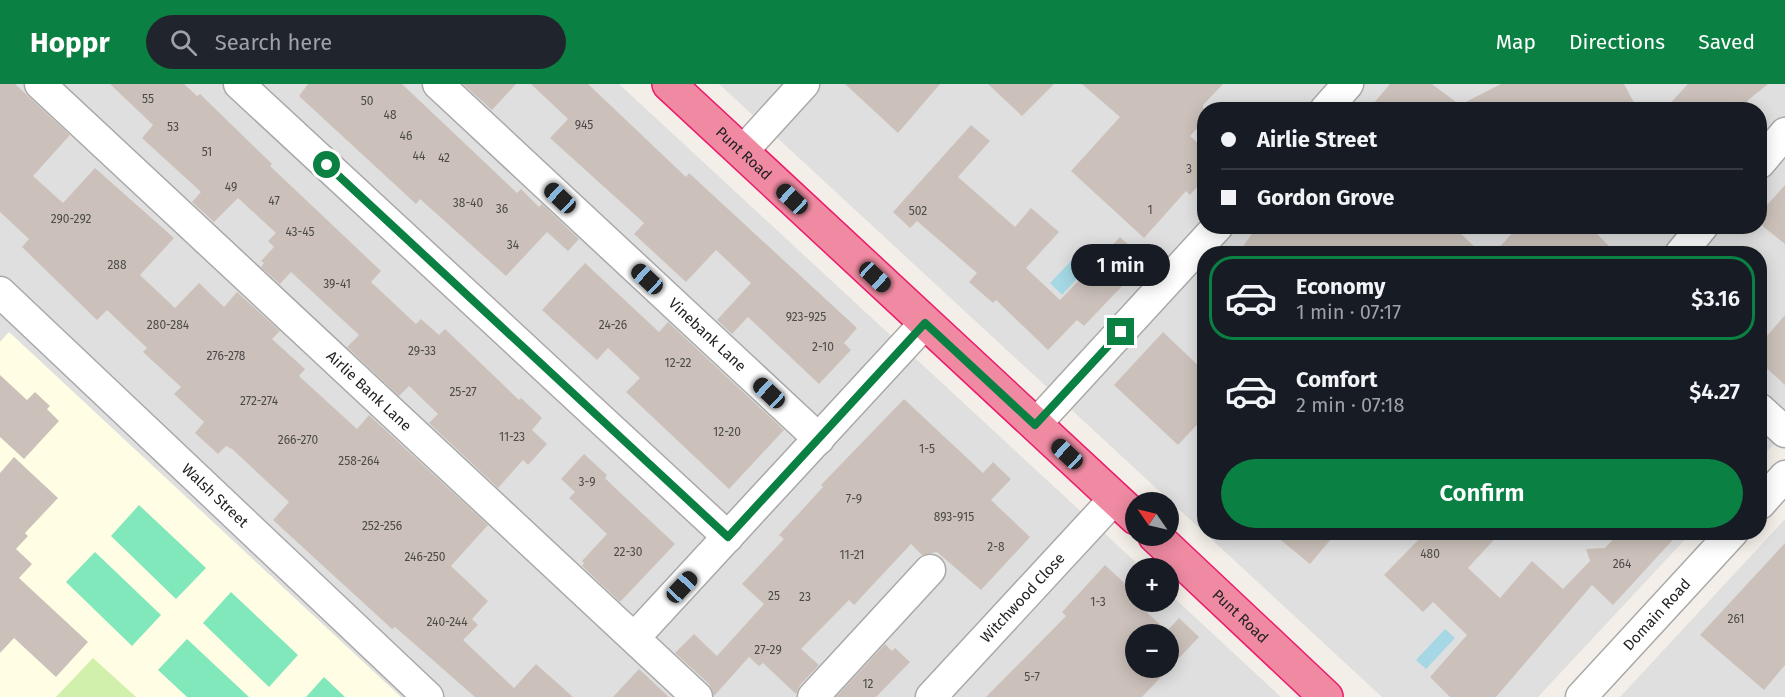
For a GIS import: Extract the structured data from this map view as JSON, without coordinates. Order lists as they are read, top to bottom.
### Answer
{
  "streets": {
    "highway": ["Punt Road"],
    "street": [
      "Vinebank Lane",
      "Airlie Bank Lane",
      "Walsh Street",
      "Witchwood Close",
      "Domain Road"
    ]
  },
  "crossings": [
    ["Punt Road", "Witchwood Close"]
  ],
  "house_numbers": [
    "55",
    "50",
    "48",
    "945",
    "53",
    "46",
    "51",
    "44",
    "42",
    "3",
    "49",
    "47",
    "38-40",
    "36",
    "1",
    "502",
    "290-292",
    "43-45",
    "34",
    "288",
    "39-41",
    "923-925",
    "280-284",
    "24-26",
    "2-10",
    "29-33",
    "276-278",
    "12-22",
    "25-27",
    "272-274",
    "12-20",
    "11-23",
    "266-270",
    "1-5",
    "258-264",
    "3-9",
    "7-9",
    "893-915",
    "252-256",
    "2-8",
    "22-30",
    "480",
    "11-21",
    "246-250",
    "264",
    "25",
    "23",
    "1-3",
    "261",
    "240-244",
    "27-29",
    "5-7",
    "12"
  ],
  "north": "top left",
  "page": {
    "header": "Hoppr",
    "search": "Search here",
    "nav": ["Map", "Directions", "Saved"],
    "banner": ["Airlie Street", "Gordon Grove"],
    "bubble": "1 min",
    "list": [
      {
        "name": "Economy",
        "note": "1 min · 07:17",
        "value": "$3.16"
      },
      {
        "name": "Comfort",
        "note": "2 min · 07:18",
        "value": "$4.27"
      }
    ],
    "buttons": "Confirm",
    "map_buttons": ["+", "−"]
  }
}
